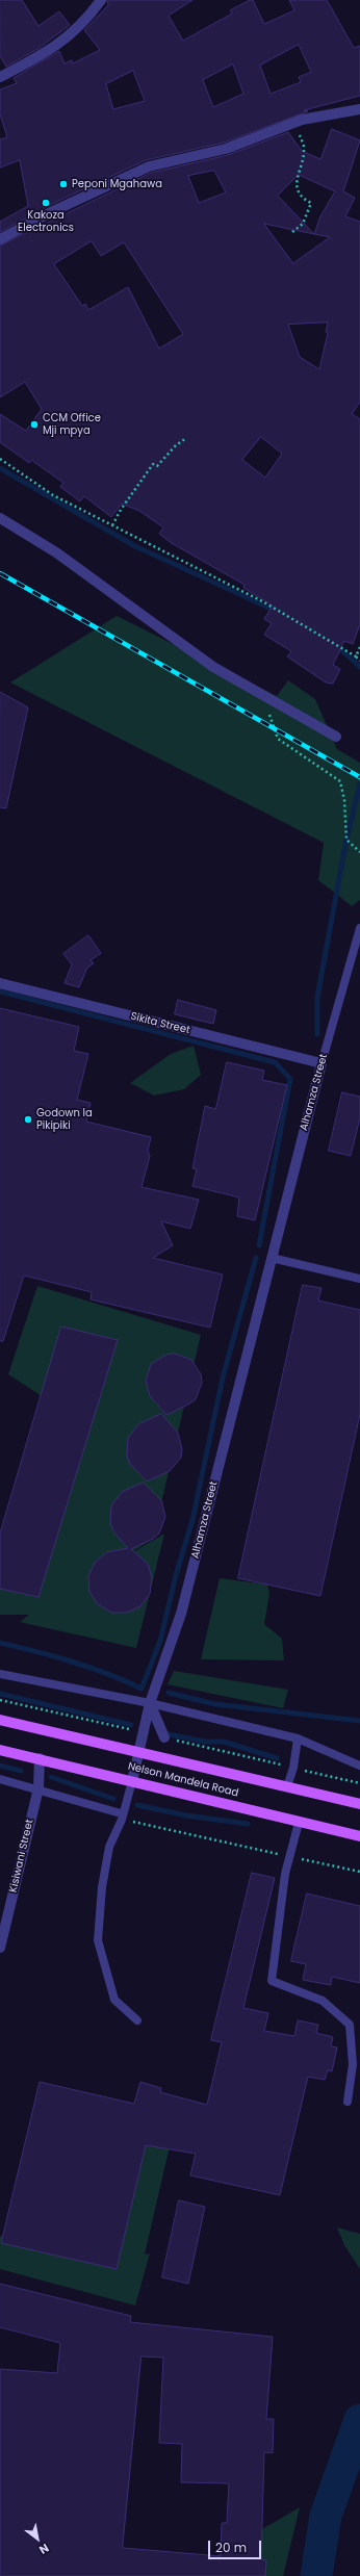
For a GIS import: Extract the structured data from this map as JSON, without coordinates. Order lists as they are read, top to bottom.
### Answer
{
  "streets": {
    "main road": ["Nelson Mandela Road"],
    "street": ["Sikita Street", "Alhamza Street", "Kisiwani Street"]
  },
  "crossings": [
    ["Sikita Street", "Alhamza Street"],
    ["Alhamza Street", "Nelson Mandela Road"]
  ],
  "places": [
    "Peponi Mgahawa",
    "Kakoza Electronics",
    "CCM Office Mji mpya",
    "Godown la Pikipiki"
  ],
  "scale_bar": "20 m",
  "north": "bottom right"
}
